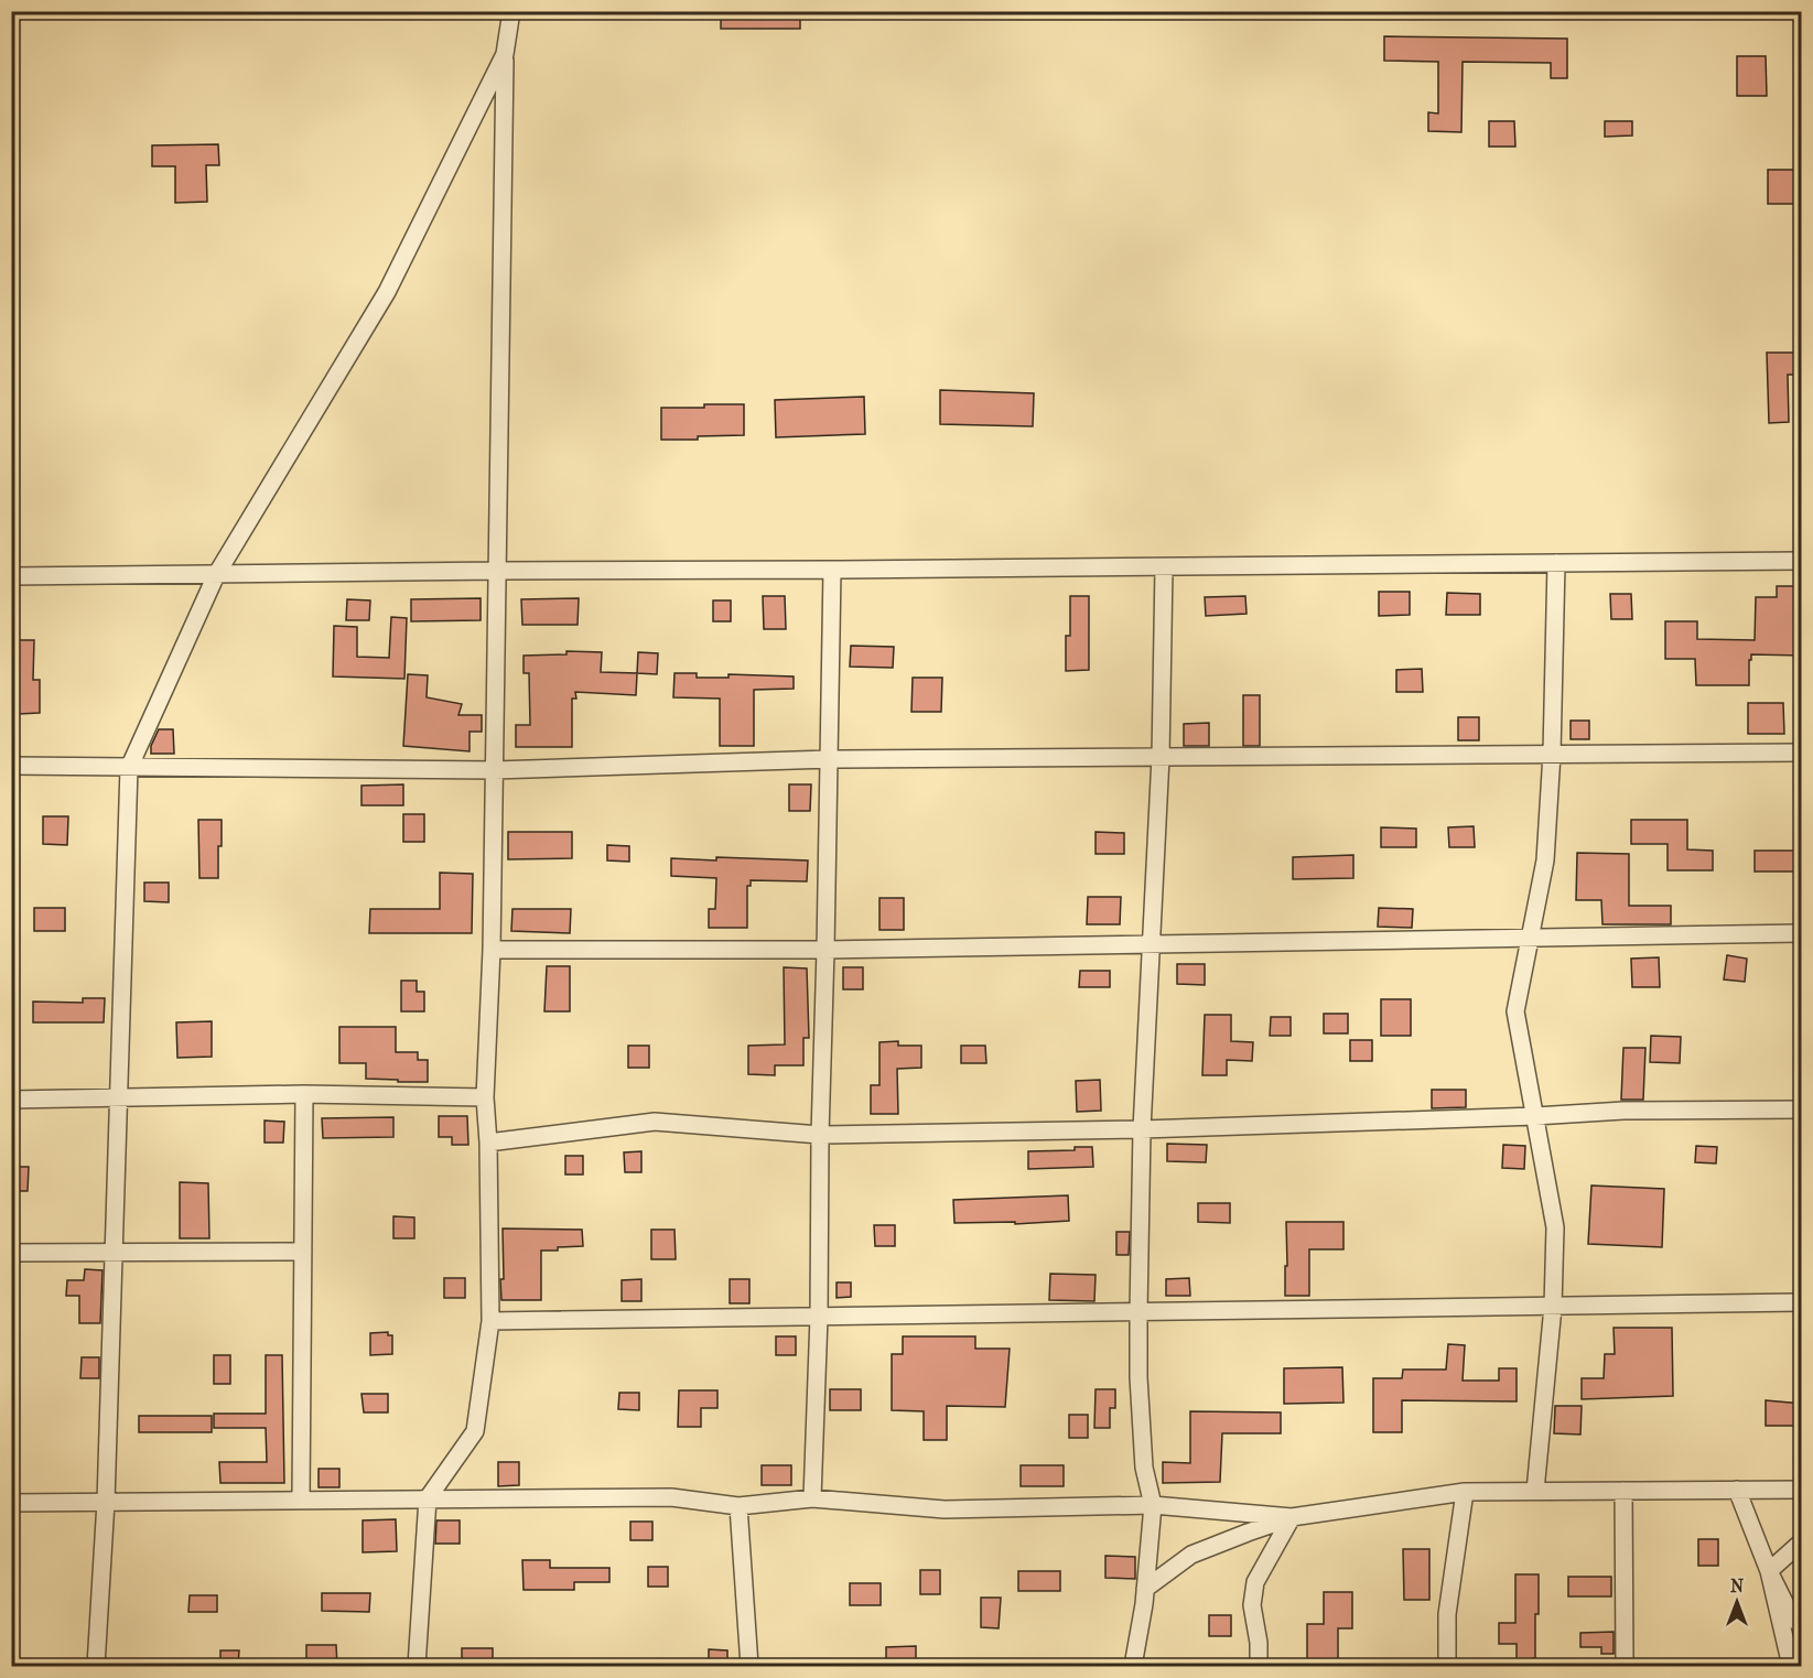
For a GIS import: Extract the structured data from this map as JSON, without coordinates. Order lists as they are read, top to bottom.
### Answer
{
  "north": "top"
}
